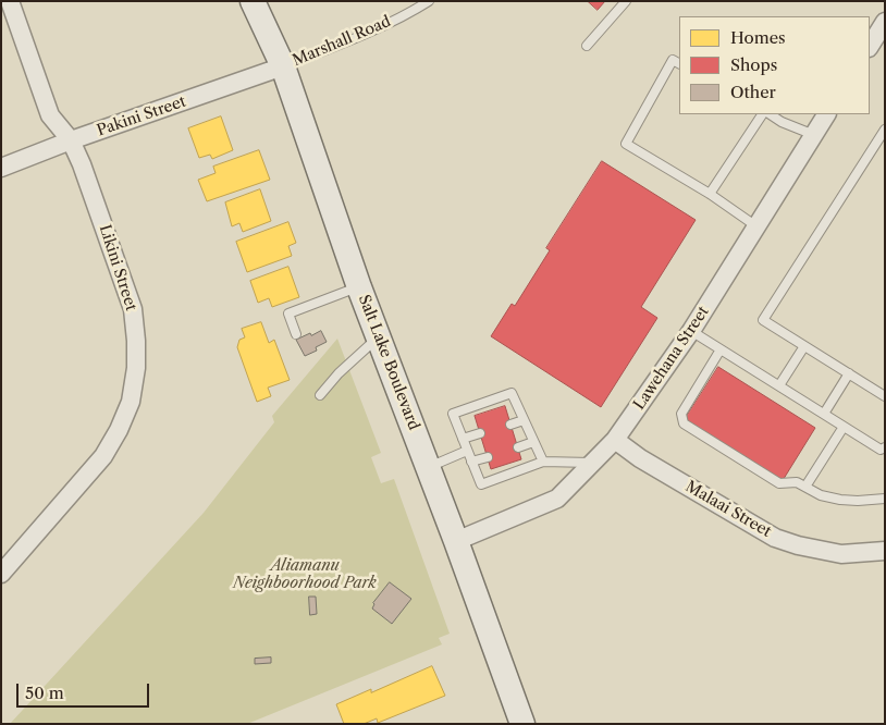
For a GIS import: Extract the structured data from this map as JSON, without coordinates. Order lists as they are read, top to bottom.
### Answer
{
  "streets": {
    "main road": ["Salt Lake Boulevard"],
    "street": [
      "Pakini Street",
      "Likini Street",
      "Lawehana Street",
      "Malaai Street"
    ],
    "lane": ["Marshall Road"]
  },
  "crossings": [
    ["Marshall Road", "Pakini Street"],
    ["Marshall Road", "Salt Lake Boulevard"],
    ["Pakini Street", "Likini Street"],
    ["Pakini Street", "Salt Lake Boulevard"],
    ["Lawehana Street", "Salt Lake Boulevard"],
    ["Lawehana Street", "Malaai Street"]
  ],
  "parks": ["Aliamanu Neighboorhood Park"],
  "legend": ["Homes", "Shops", "Other"],
  "scale_bar": "50 m"
}
